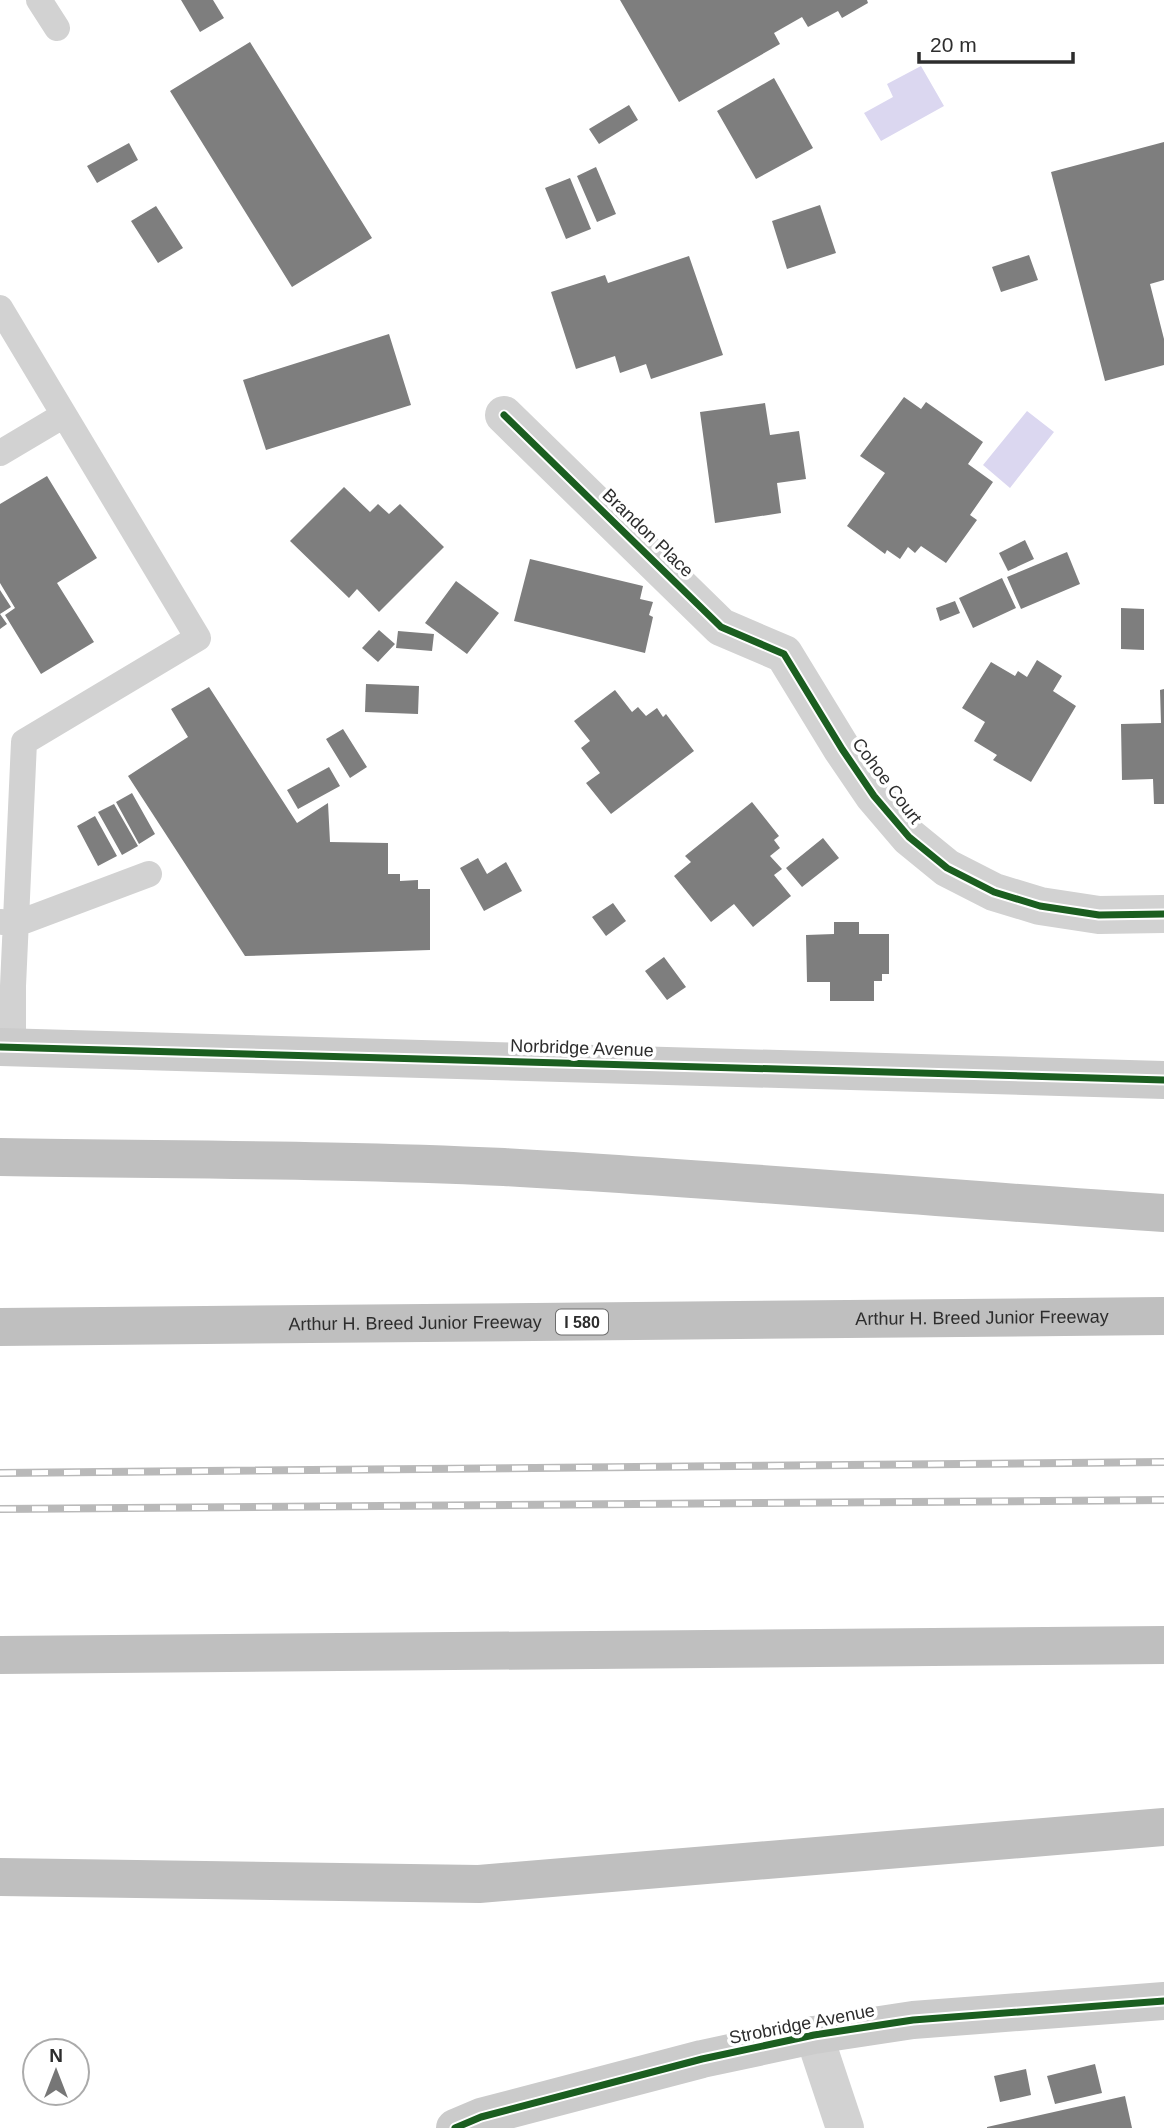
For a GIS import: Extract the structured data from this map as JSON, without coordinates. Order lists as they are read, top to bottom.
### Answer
{
  "streets": {
    "highway": ["Arthur H. Breed Junior Freeway", "I 580"],
    "street": [
      "Brandon Place",
      "Cohoe Court",
      "Norbridge Avenue",
      "Strobridge Avenue"
    ]
  },
  "crossings": [
    ["Brandon Place", "Cohoe Court"]
  ],
  "scale_bar": "20 m",
  "north": "top"
}
